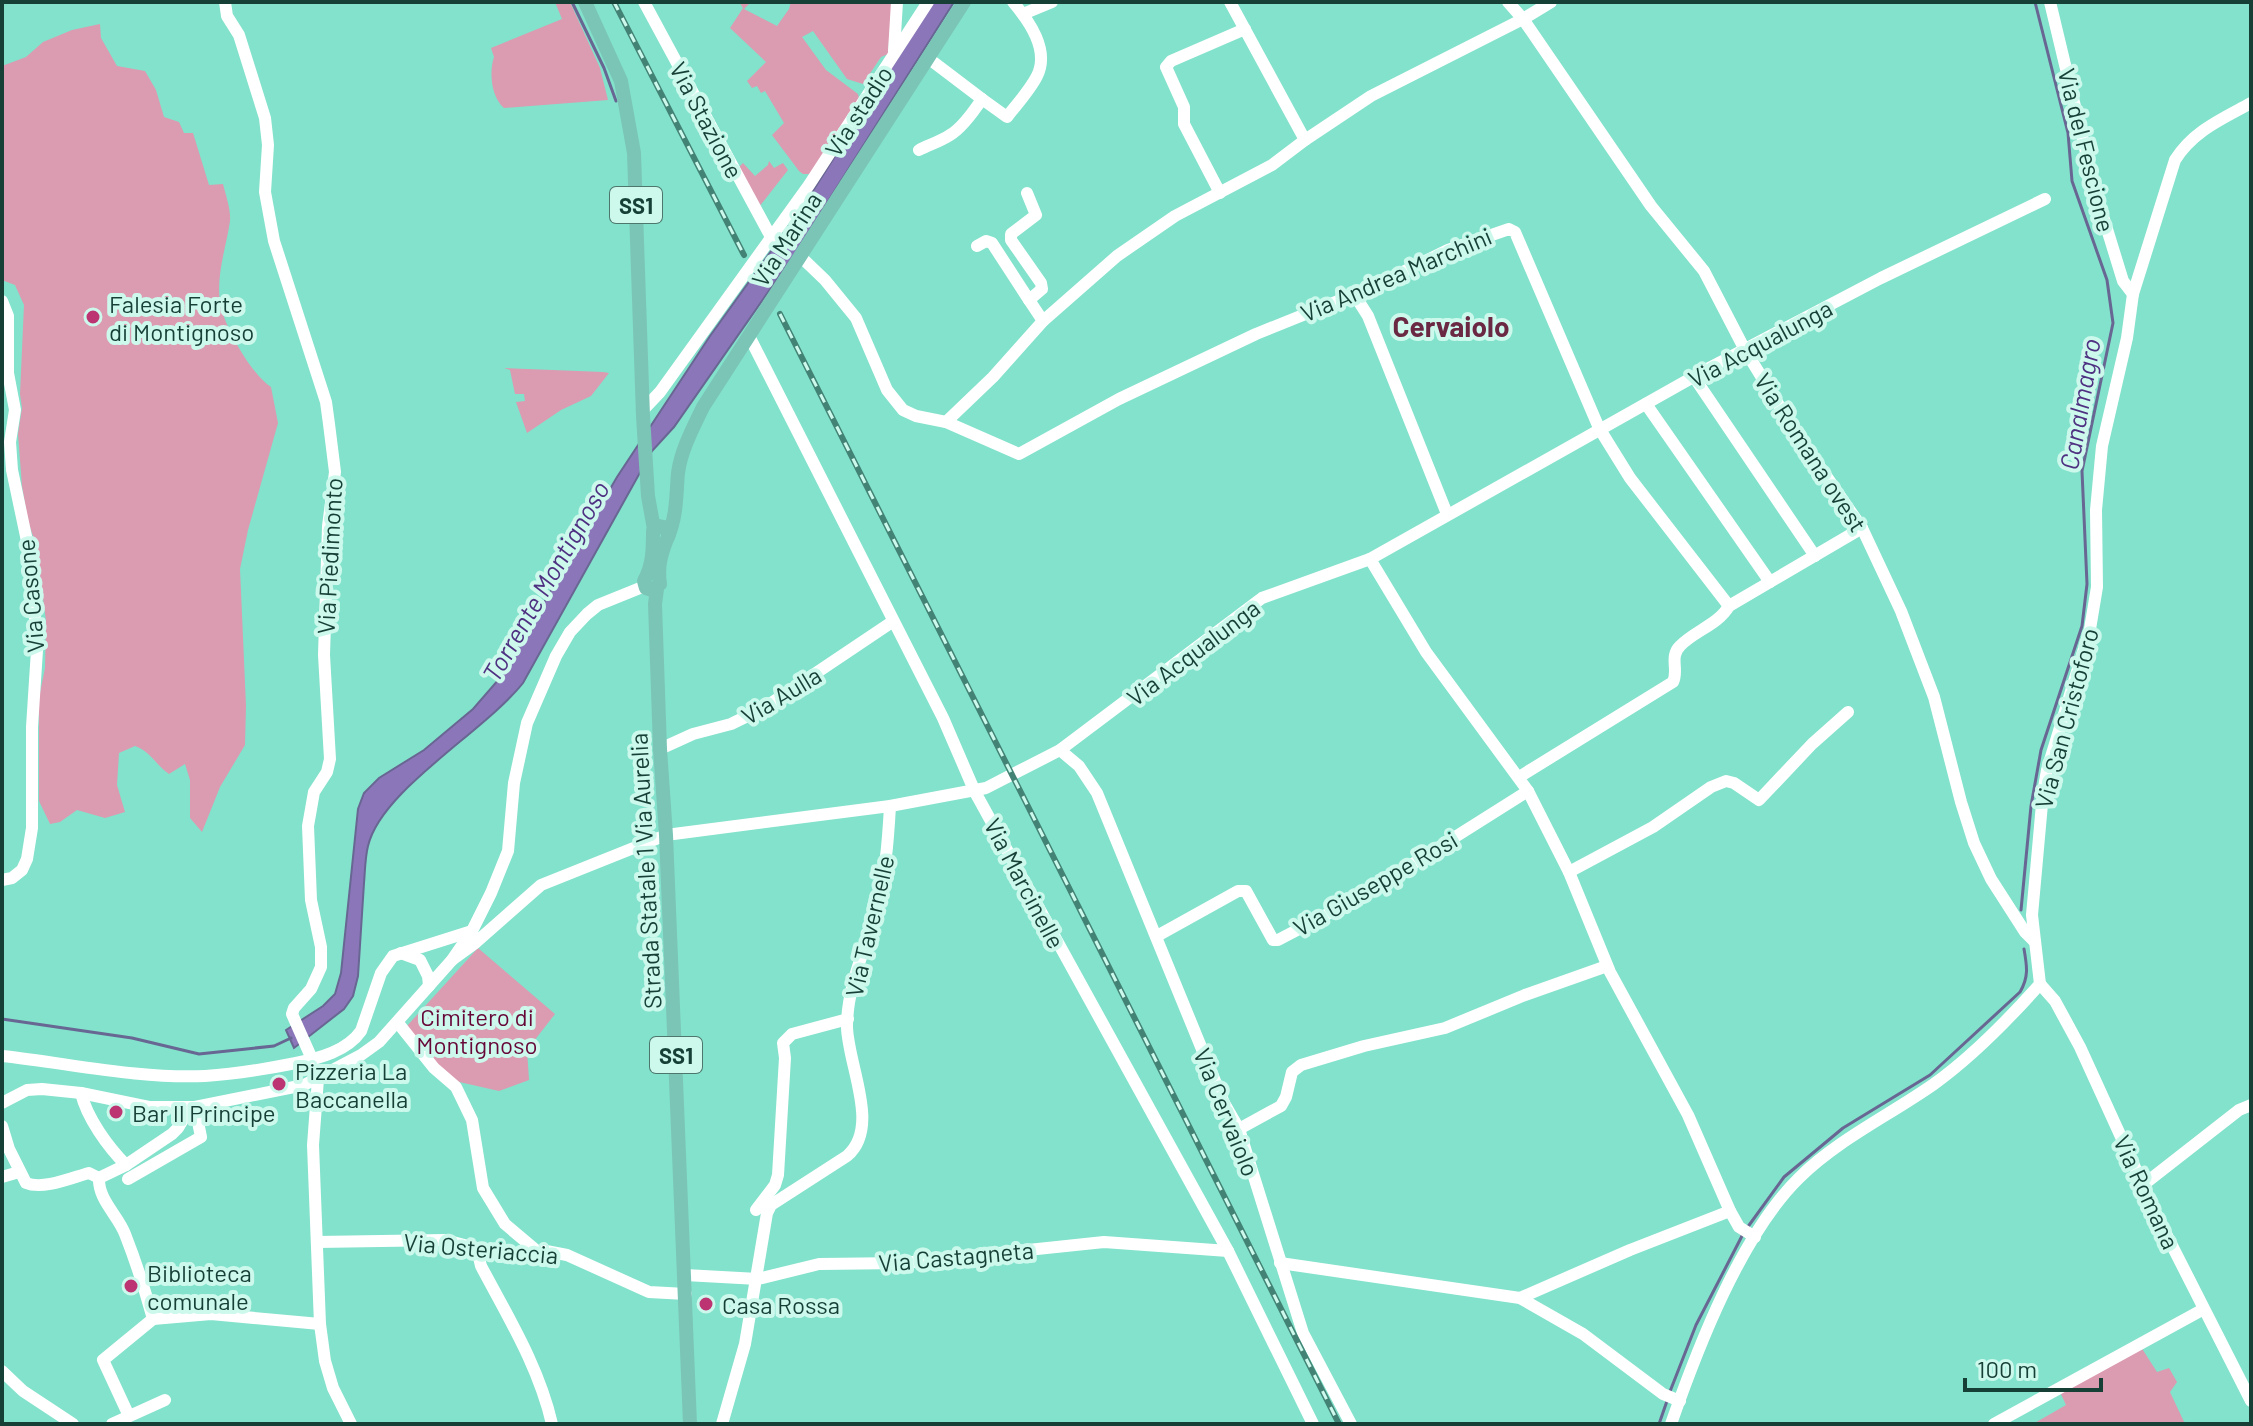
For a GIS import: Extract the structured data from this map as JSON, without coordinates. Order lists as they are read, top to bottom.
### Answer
{
  "streets": {
    "main road": ["SS1", "Via Marina", "Strada Statale 1 Via Aurelia"],
    "street": [
      "Via stadio",
      "Via Stazione",
      "Via del Fescione",
      "Via Andrea Marchini",
      "Via Acqualunga",
      "Via Romana ovest",
      "Via Piedimonto",
      "Via Casone",
      "Via Aulla",
      "Via San Cristoforo",
      "Via Marcinelle",
      "Via Giuseppe Rosi",
      "Via Tavernelle",
      "Via Cervaiolo",
      "Via Romana",
      "Via Osteriaccia",
      "Via Castagneta"
    ]
  },
  "crossings": [
    ["Via stadio", "Via Stazione"],
    ["Via stadio", "SS1"],
    ["Via del Fescione", "Via San Cristoforo"],
    ["SS1", "Via Marina"],
    ["SS1", "Strada Statale 1 Via Aurelia"],
    ["Via Marina", "Strada Statale 1 Via Aurelia"],
    ["Via Marina", "Via Marcinelle"],
    ["Via Andrea Marchini", "Via Acqualunga"],
    ["Via Acqualunga", "Via Romana ovest"],
    ["Via Acqualunga", "Strada Statale 1 Via Aurelia"],
    ["Via Acqualunga", "Via Marcinelle"],
    ["Via Acqualunga", "Via Tavernelle"],
    ["Via Acqualunga", "Via Cervaiolo"],
    ["Via Romana ovest", "Via San Cristoforo"],
    ["Via Aulla", "Strada Statale 1 Via Aurelia"],
    ["Via Aulla", "Via Marcinelle"],
    ["Via San Cristoforo", "Via Romana"],
    ["Strada Statale 1 Via Aurelia", "Via Osteriaccia"],
    ["Strada Statale 1 Via Aurelia", "Via Castagneta"],
    ["Via Marcinelle", "Via Castagneta"],
    ["Via Giuseppe Rosi", "Via Cervaiolo"],
    ["Via Tavernelle", "Via Castagneta"]
  ],
  "districts": ["Cervaiolo"],
  "water": ["Canalmagro", "Torrente Montignoso"],
  "parks": ["Cimitero di Montignoso"],
  "places": [
    "Falesia Forte di Montignoso",
    "Pizzeria La Baccanella",
    "Bar Il Principe",
    "Biblioteca comunale",
    "Casa Rossa"
  ],
  "scale_bar": "100 m"
}
